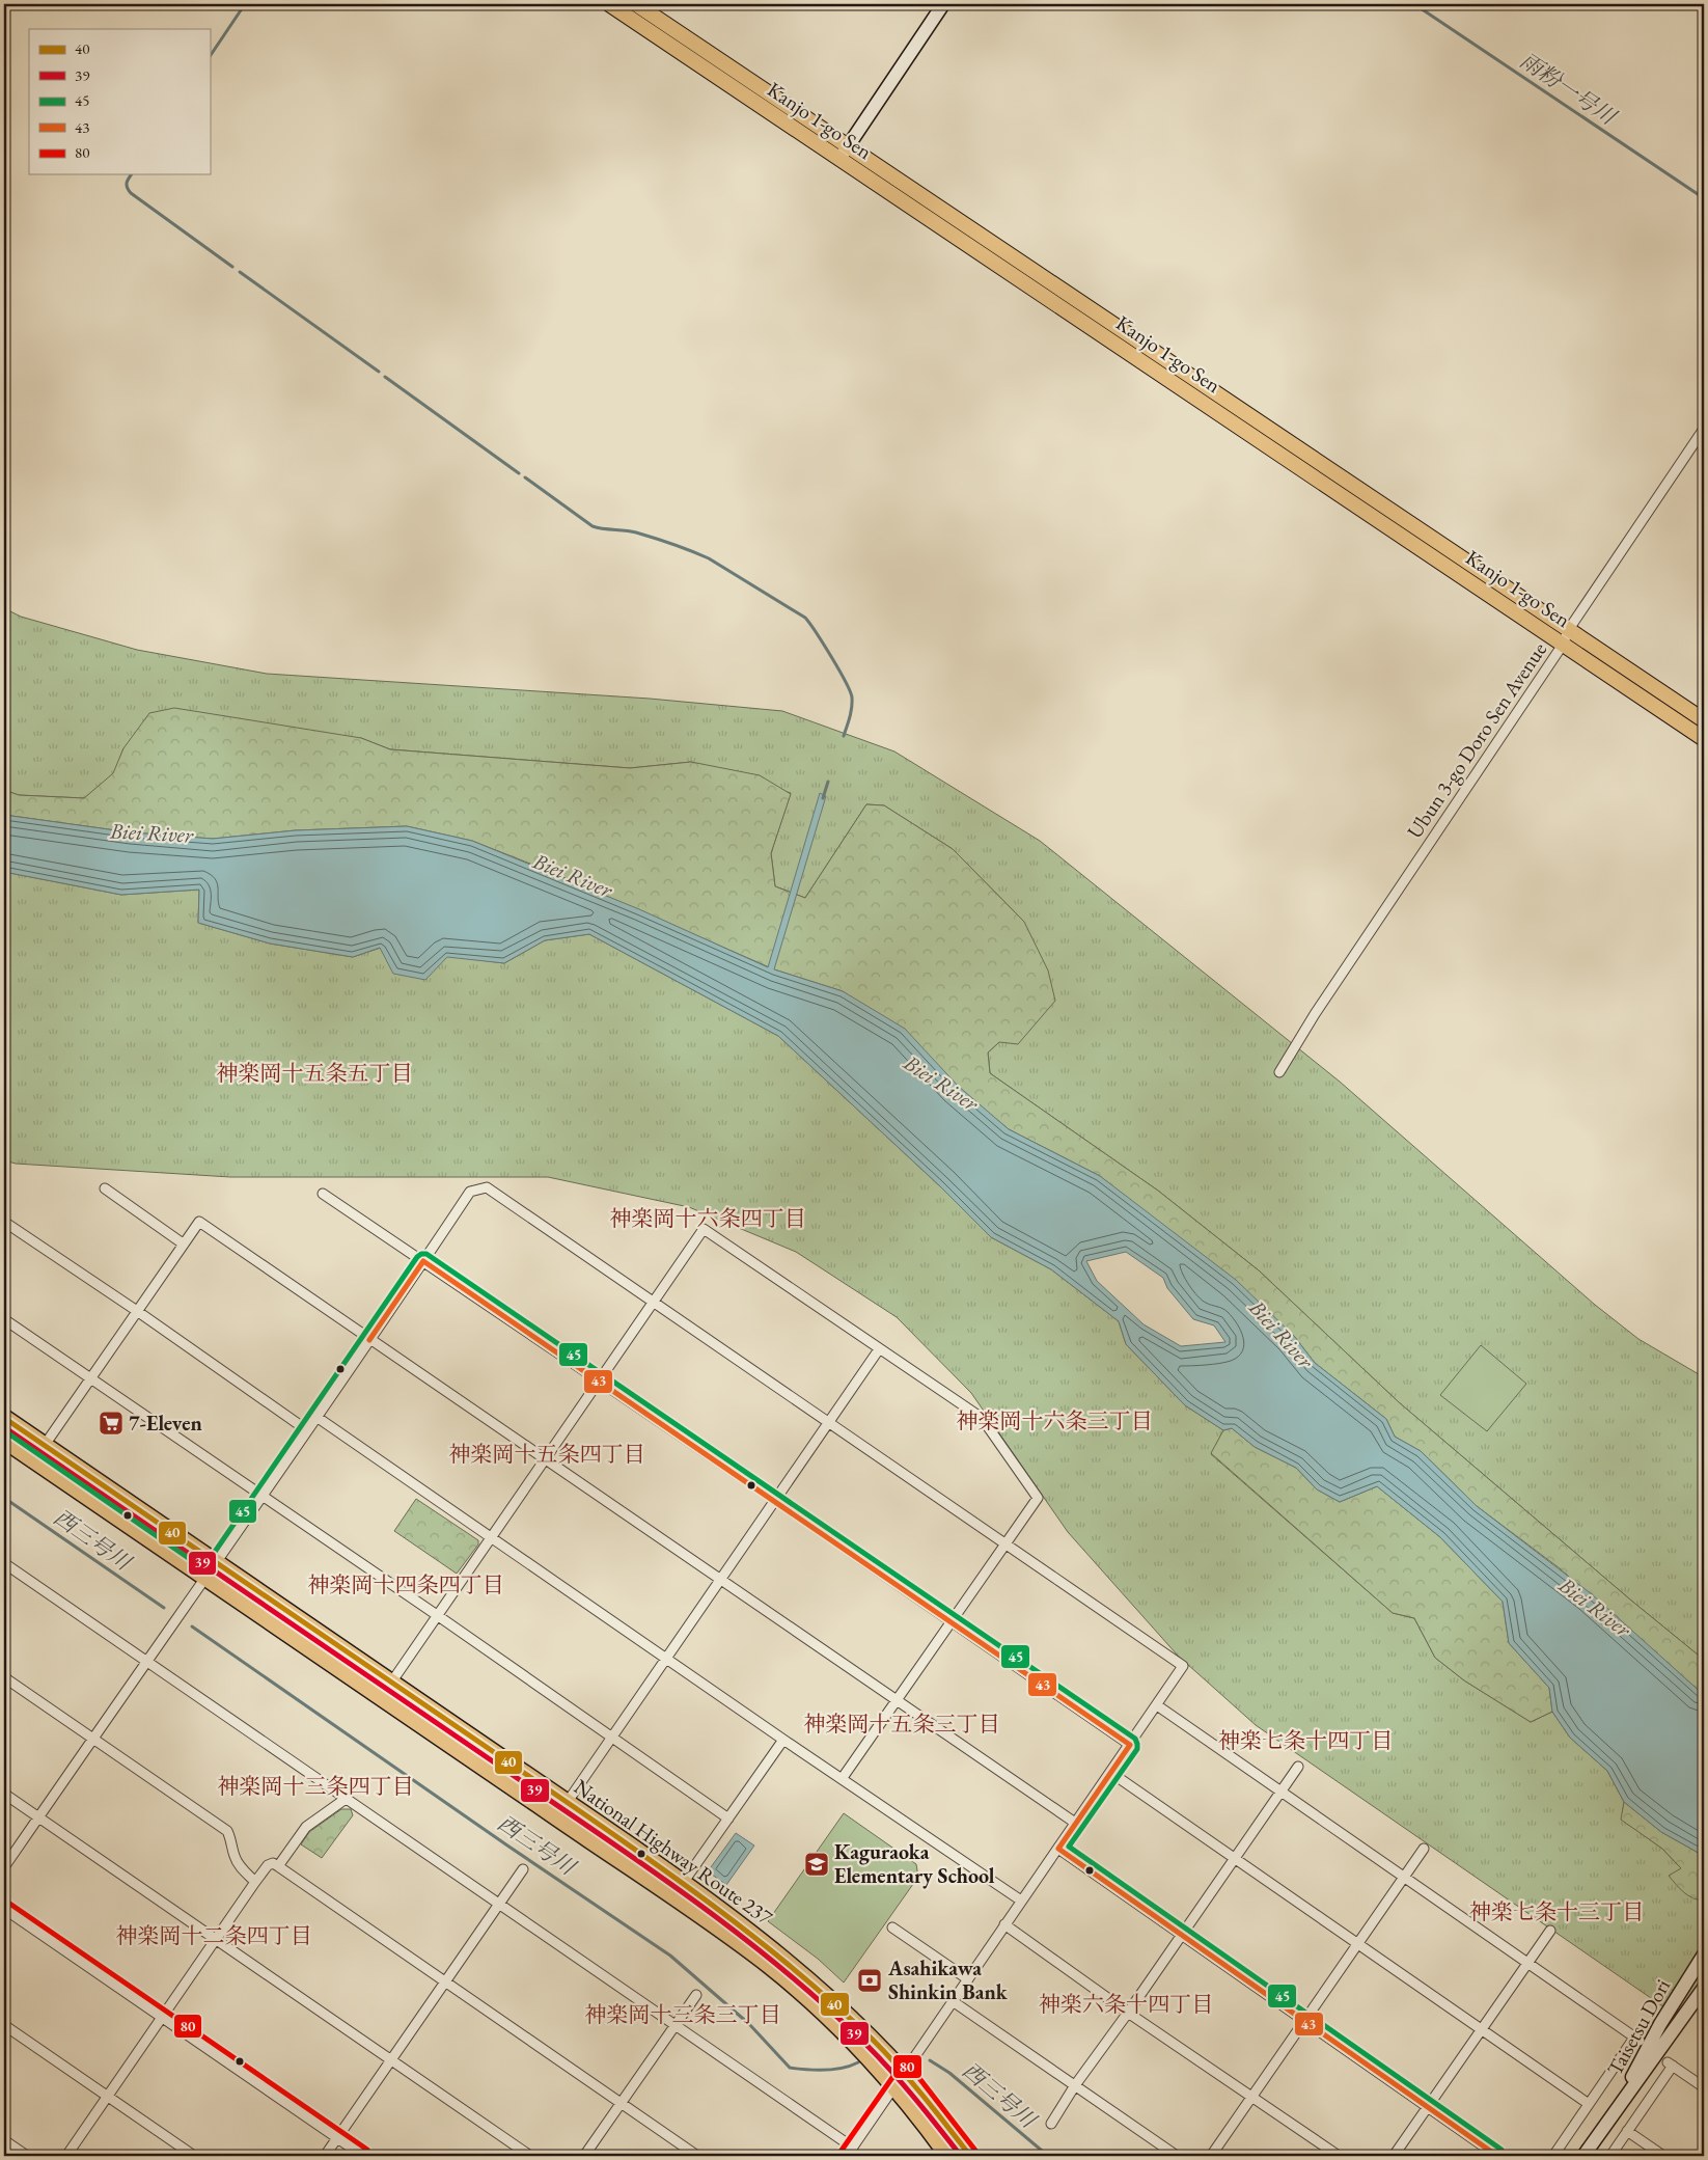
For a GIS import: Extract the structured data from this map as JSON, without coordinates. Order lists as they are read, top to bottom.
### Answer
{
  "streets": {
    "highway": ["National Highway Route 237"],
    "main road": ["Kanjo 1-go Sen"],
    "street": ["Ubun 3-go Doro Sen Avenue", "Taisetsu Dori"]
  },
  "crossings": [
    ["Kanjo 1-go Sen", "Ubun 3-go Doro Sen Avenue"]
  ],
  "districts": [
    "神楽岡十五条五丁目",
    "神楽岡十六条四丁目",
    "神楽岡十六条三丁目",
    "神楽岡十五条四丁目",
    "神楽岡十四条四丁目",
    "神楽岡十五条三丁目",
    "神楽七条十四丁目",
    "神楽岡十三条四丁目",
    "神楽七条十三丁目",
    "神楽岡十二条四丁目",
    "神楽六条十四丁目",
    "神楽岡十三条三丁目"
  ],
  "water": ["雨粉一号川", "Biei River", "西三号川"],
  "places": {
    "supermarket": ["7-Eleven"],
    "school or university": ["Kaguraoka Elementary School"],
    "bank": ["Asahikawa Shinkin Bank"]
  },
  "lines": [
    "transit line 45",
    "transit line 43",
    "transit line 40",
    "transit line 39",
    "transit line 80"
  ],
  "legend": [
    "40",
    "39",
    "45",
    "43",
    "80"
  ]
}
